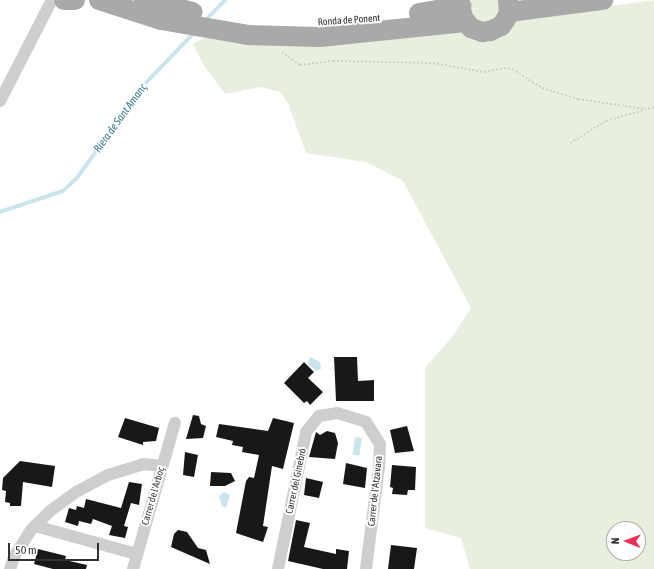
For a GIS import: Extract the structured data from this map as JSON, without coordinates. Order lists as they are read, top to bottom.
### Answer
{
  "streets": {
    "main road": ["Ronda de Ponent"],
    "street": ["Carrer del Ginebró", "Carrer de l'Atzavara", "Carrer de l'Arboç"]
  },
  "crossings": [
    ["Carrer del Ginebró", "Carrer de l'Atzavara"]
  ],
  "water": ["Riera de Sant Amanç"],
  "scale_bar": "50 m",
  "north": "left"
}
